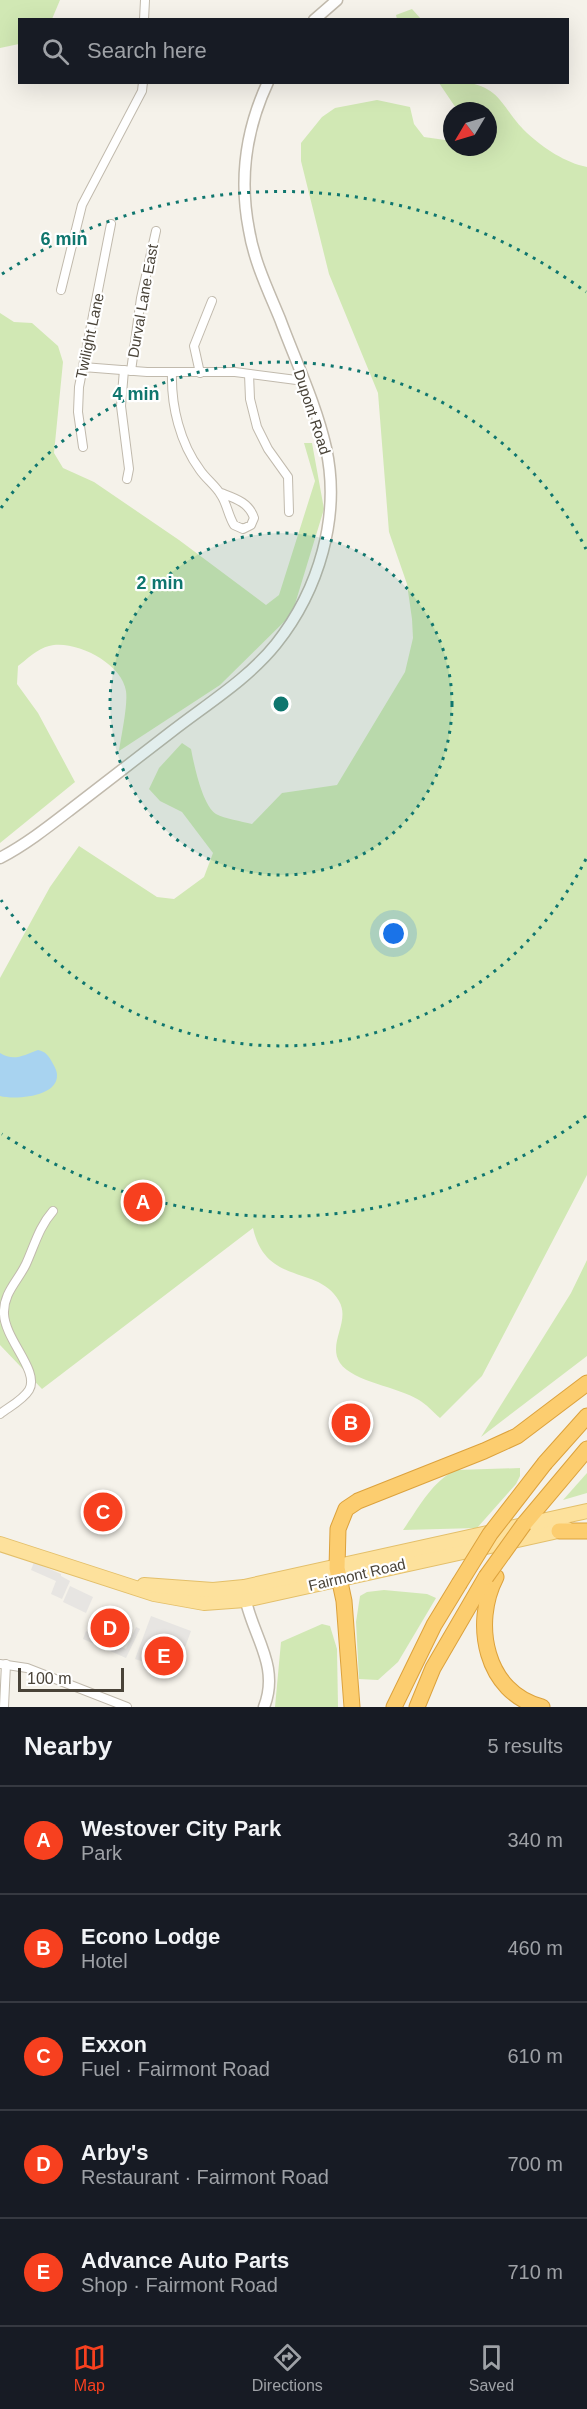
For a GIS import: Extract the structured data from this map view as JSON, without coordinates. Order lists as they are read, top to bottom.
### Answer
{
  "streets": {
    "main road": ["Fairmont Road"],
    "street": ["Durval Lane East", "Twilight Lane", "Dupont Road"]
  },
  "scale_bar": "100 m",
  "north": "bottom left",
  "page": {
    "search": "Search here",
    "pins": [
      "A",
      "B",
      "C",
      "D",
      "E"
    ],
    "scale": "100 m",
    "heading": ["Nearby", "5 results"],
    "list": [
      {
        "mark": "A",
        "name": "Westover City Park",
        "note": "Park",
        "value": "340 m"
      },
      {
        "mark": "B",
        "name": "Econo Lodge",
        "note": "Hotel",
        "value": "460 m"
      },
      {
        "mark": "C",
        "name": "Exxon",
        "note": "Fuel · Fairmont Road",
        "value": "610 m"
      },
      {
        "mark": "D",
        "name": "Arby's",
        "note": "Restaurant · Fairmont Road",
        "value": "700 m"
      },
      {
        "mark": "E",
        "name": "Advance Auto Parts",
        "note": "Shop · Fairmont Road",
        "value": "710 m"
      }
    ],
    "nav": ["Map", "Directions", "Saved"]
  },
  "rings": ["6 min", "4 min", "2 min"]
}
